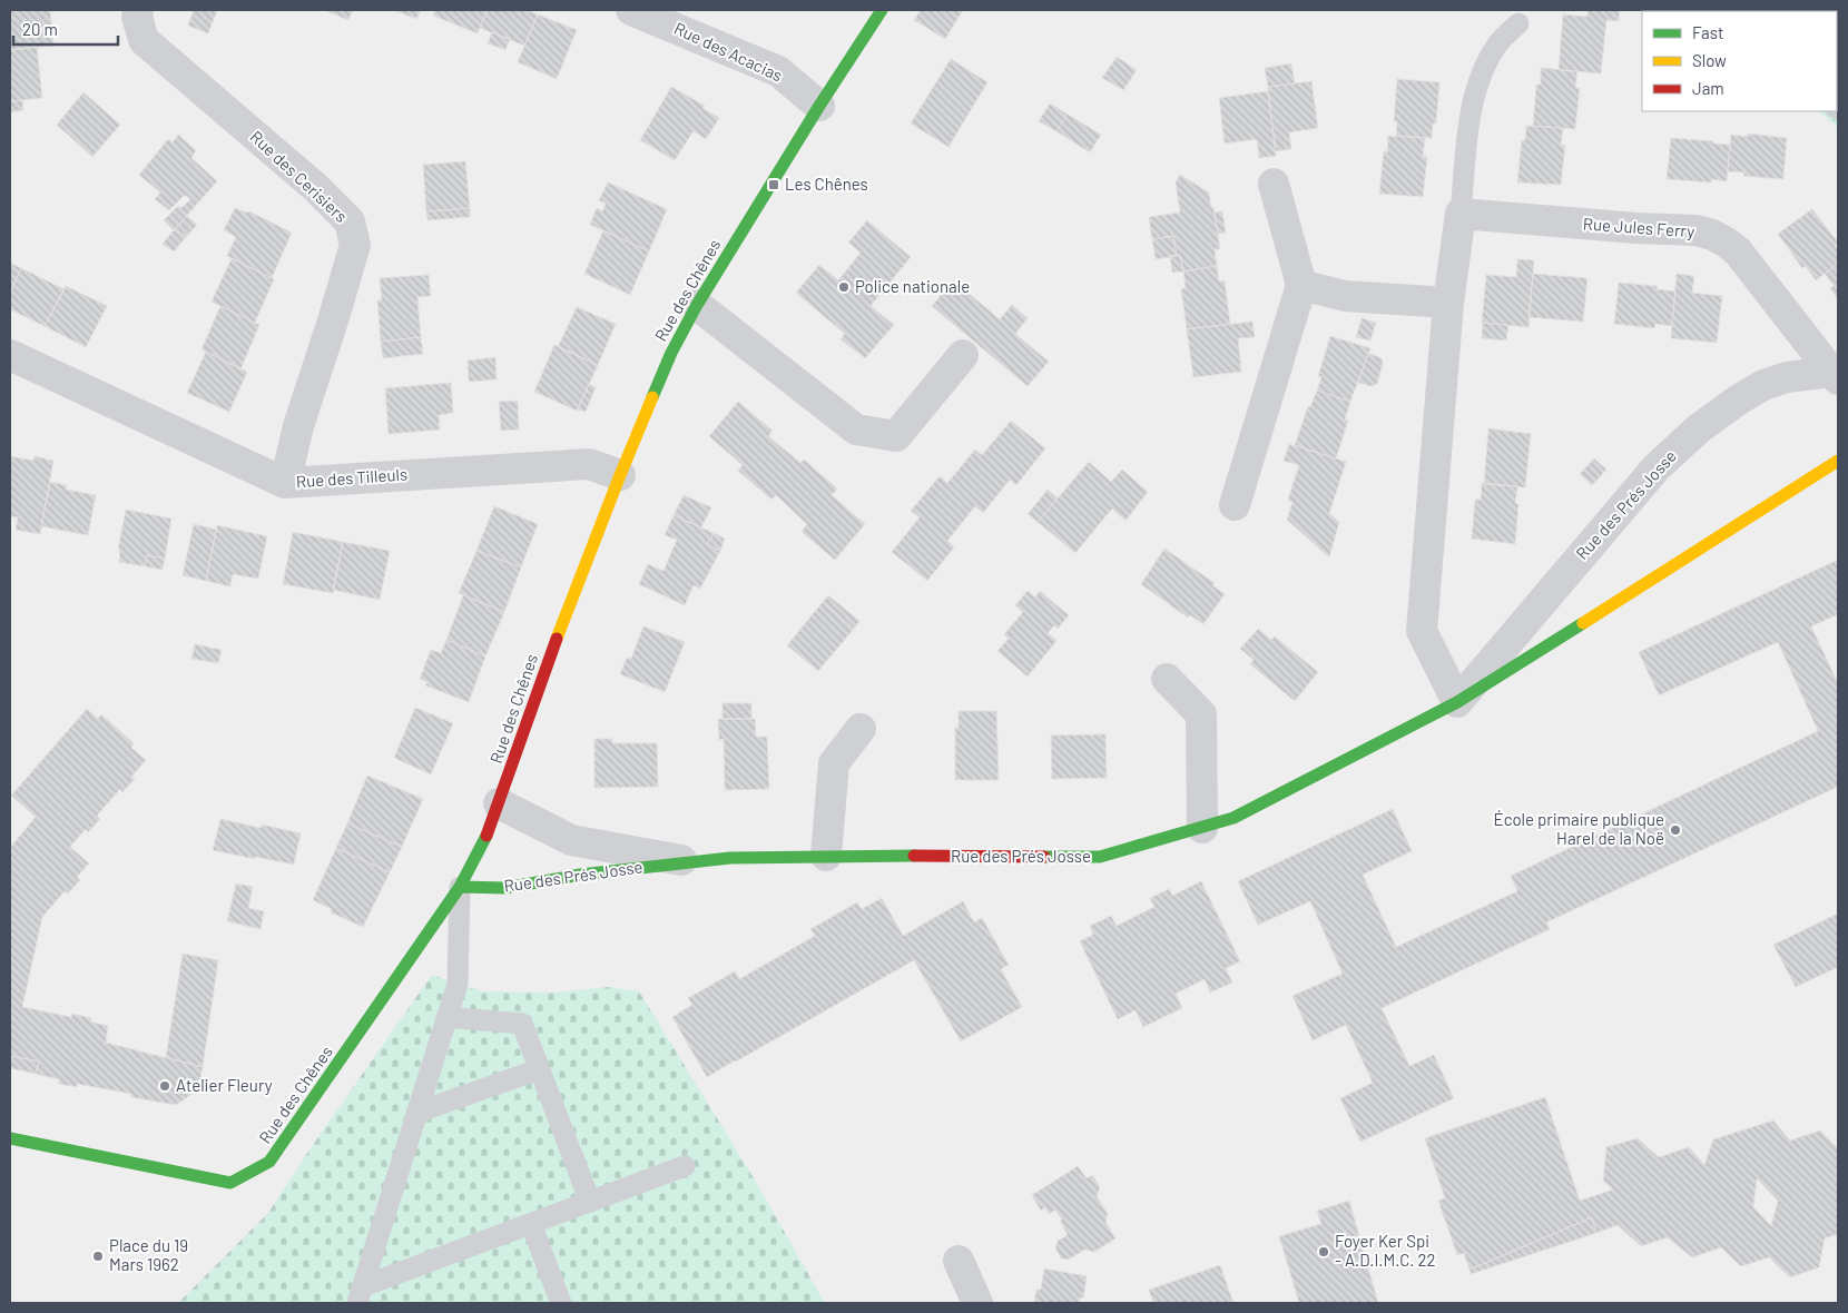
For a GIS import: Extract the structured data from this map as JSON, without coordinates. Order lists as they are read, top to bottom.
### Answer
{
  "streets": {
    "street": [
      "Rue des Acacias",
      "Rue des Cerisiers",
      "Rue Jules Ferry",
      "Rue des Chênes",
      "Rue des Tilleuls",
      "Rue des Prés Josse"
    ]
  },
  "crossings": [
    ["Rue des Acacias", "Rue des Chênes"],
    ["Rue des Cerisiers", "Rue des Tilleuls"],
    ["Rue Jules Ferry", "Rue des Prés Josse"],
    ["Rue des Chênes", "Rue des Tilleuls"],
    ["Rue des Chênes", "Rue des Prés Josse"]
  ],
  "places": {
    "transit": ["Les Chênes"],
    "other": [
      "Police nationale",
      "École primaire publique Harel de la Noë",
      "Atelier Fleury",
      "Foyer Ker Spi - A.D.I.M.C. 22",
      "Place du 19 Mars 1962"
    ]
  },
  "legend": ["Fast", "Slow", "Jam"],
  "scale_bar": "20 m"
}
